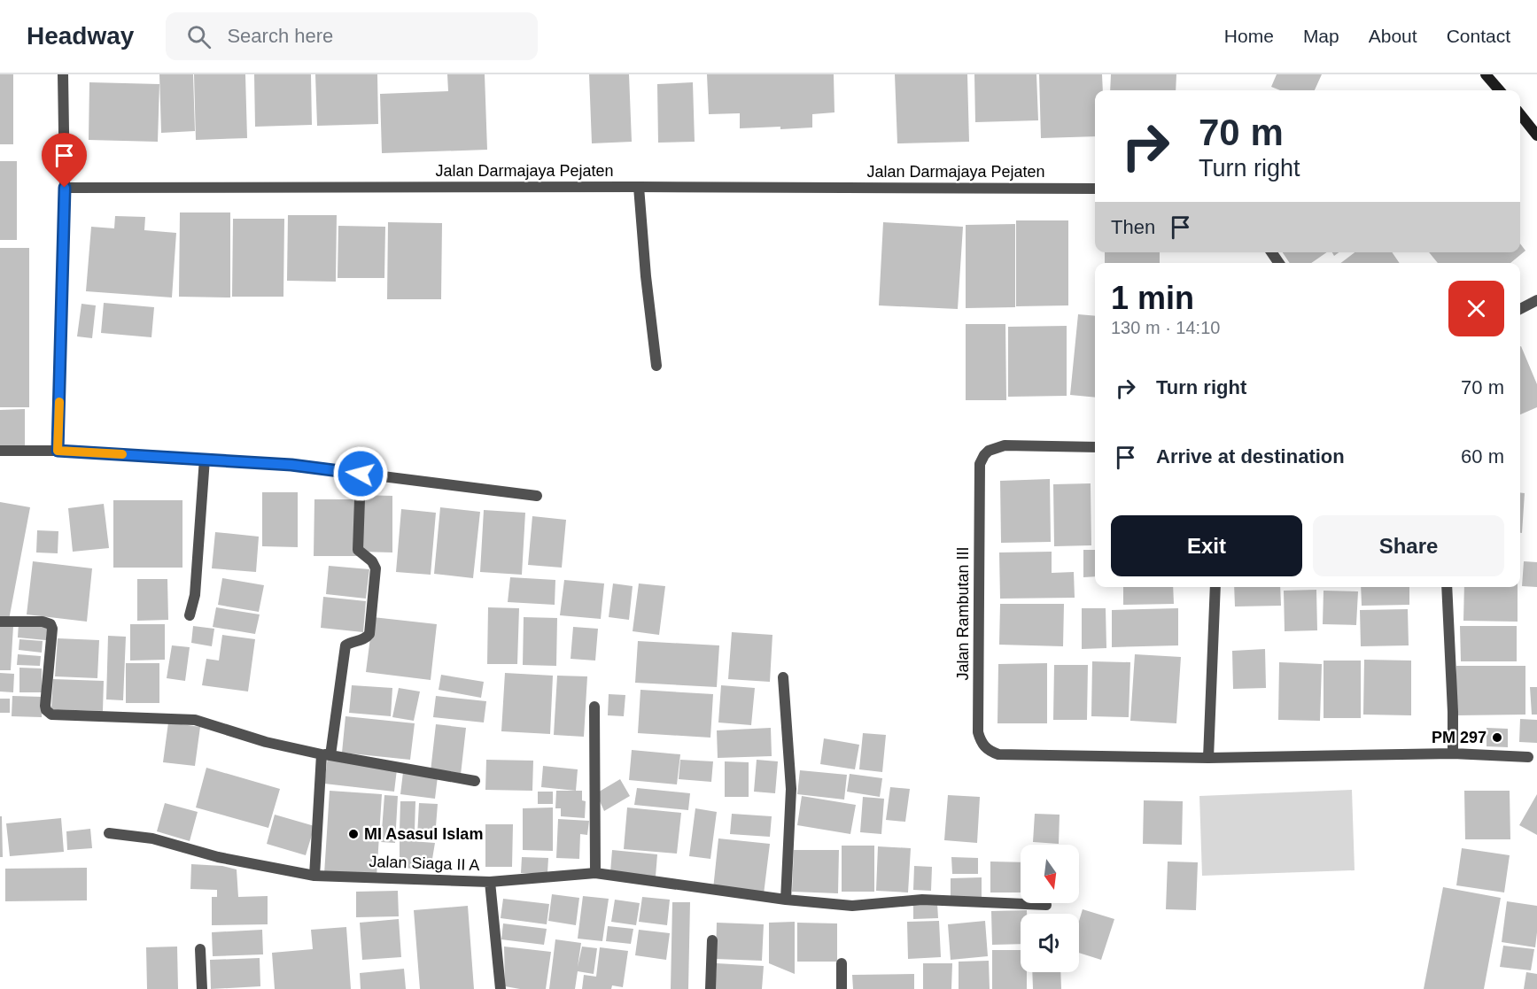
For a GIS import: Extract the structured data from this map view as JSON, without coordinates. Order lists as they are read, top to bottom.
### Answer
{
  "streets": {
    "street": ["Jalan Darmajaya Pejaten", "Jalan Rambutan III", "Jalan Siaga II A"]
  },
  "places": ["PM 297", "MI Asasul Islam"],
  "north": "bottom",
  "page": {
    "header": "Headway",
    "search": "Search here",
    "nav": [
      "Home",
      "Map",
      "About",
      "Contact"
    ],
    "turn": ["70 m", "Turn right"],
    "then": "Then",
    "heading": ["1 min", "130 m · 14:10"],
    "list": [
      {
        "name": "Turn right",
        "value": "70 m"
      },
      {
        "name": "Arrive at destination",
        "value": "60 m"
      }
    ],
    "buttons": ["Exit", "Share"]
  }
}
